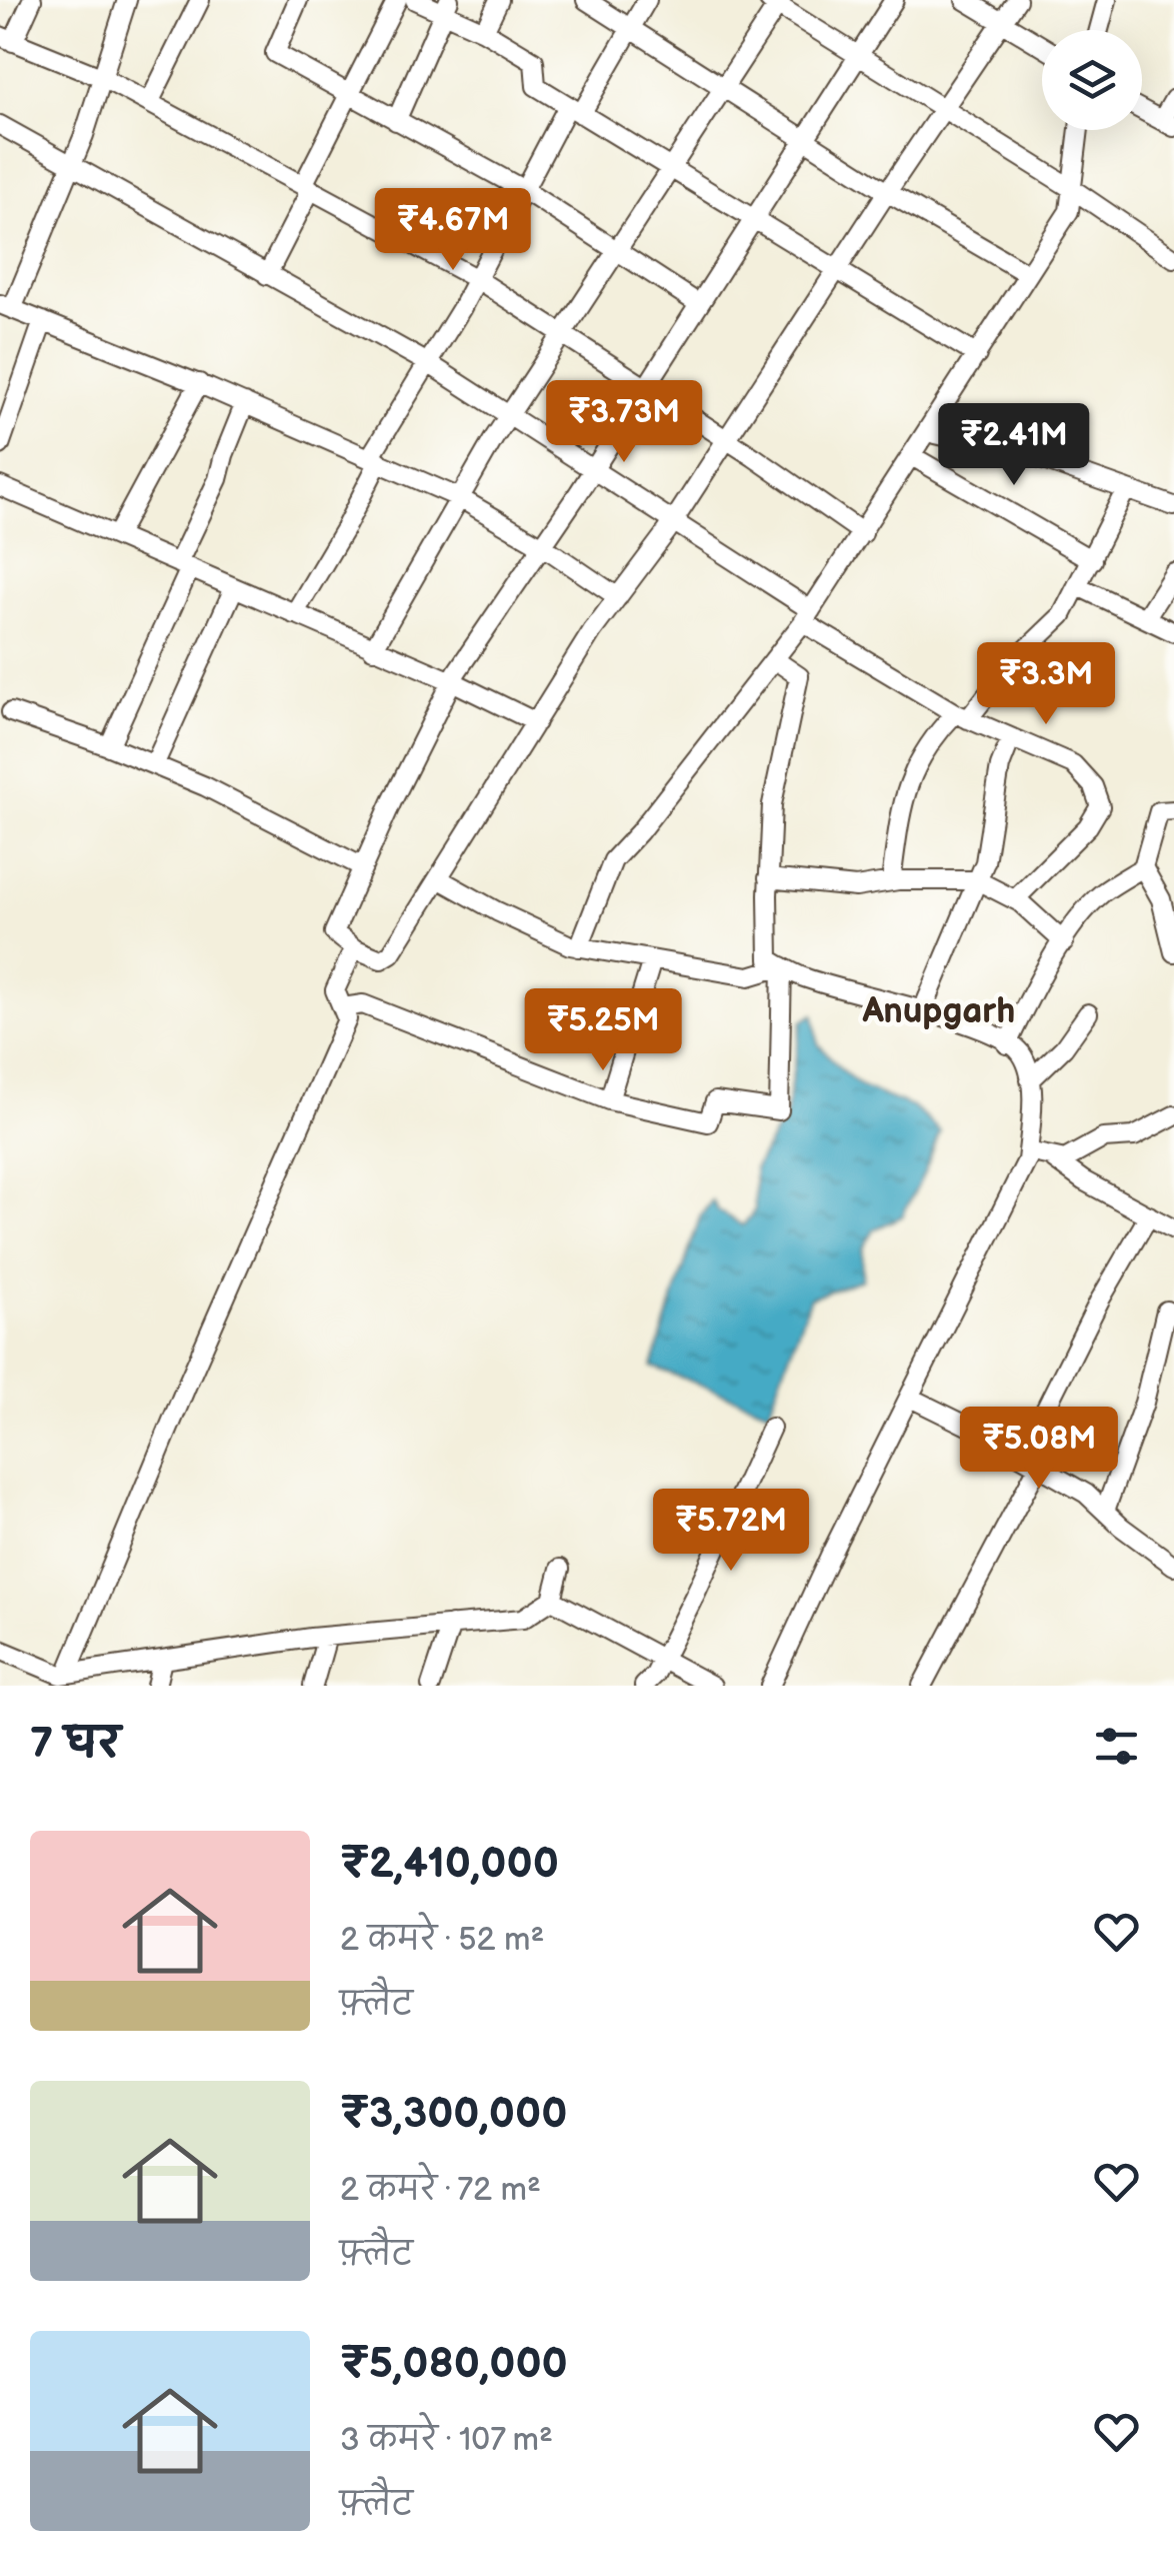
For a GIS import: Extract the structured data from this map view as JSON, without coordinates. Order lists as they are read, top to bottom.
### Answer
{
  "districts": ["Anupgarh"],
  "page": {
    "price": [
      "₹4.67M",
      "₹3.73M",
      "₹2.41M",
      "₹3.3M",
      "₹5.25M",
      "₹5.08M",
      "₹5.72M"
    ],
    "heading": "7 घर",
    "list": [
      {
        "name": "₹2,410,000",
        "note": "2 कमरे · 52 m² · फ़्लैट"
      },
      {
        "name": "₹3,300,000",
        "note": "2 कमरे · 72 m² · फ़्लैट"
      },
      {
        "name": "₹5,080,000",
        "note": "3 कमरे · 107 m² · फ़्लैट"
      }
    ]
  }
}
